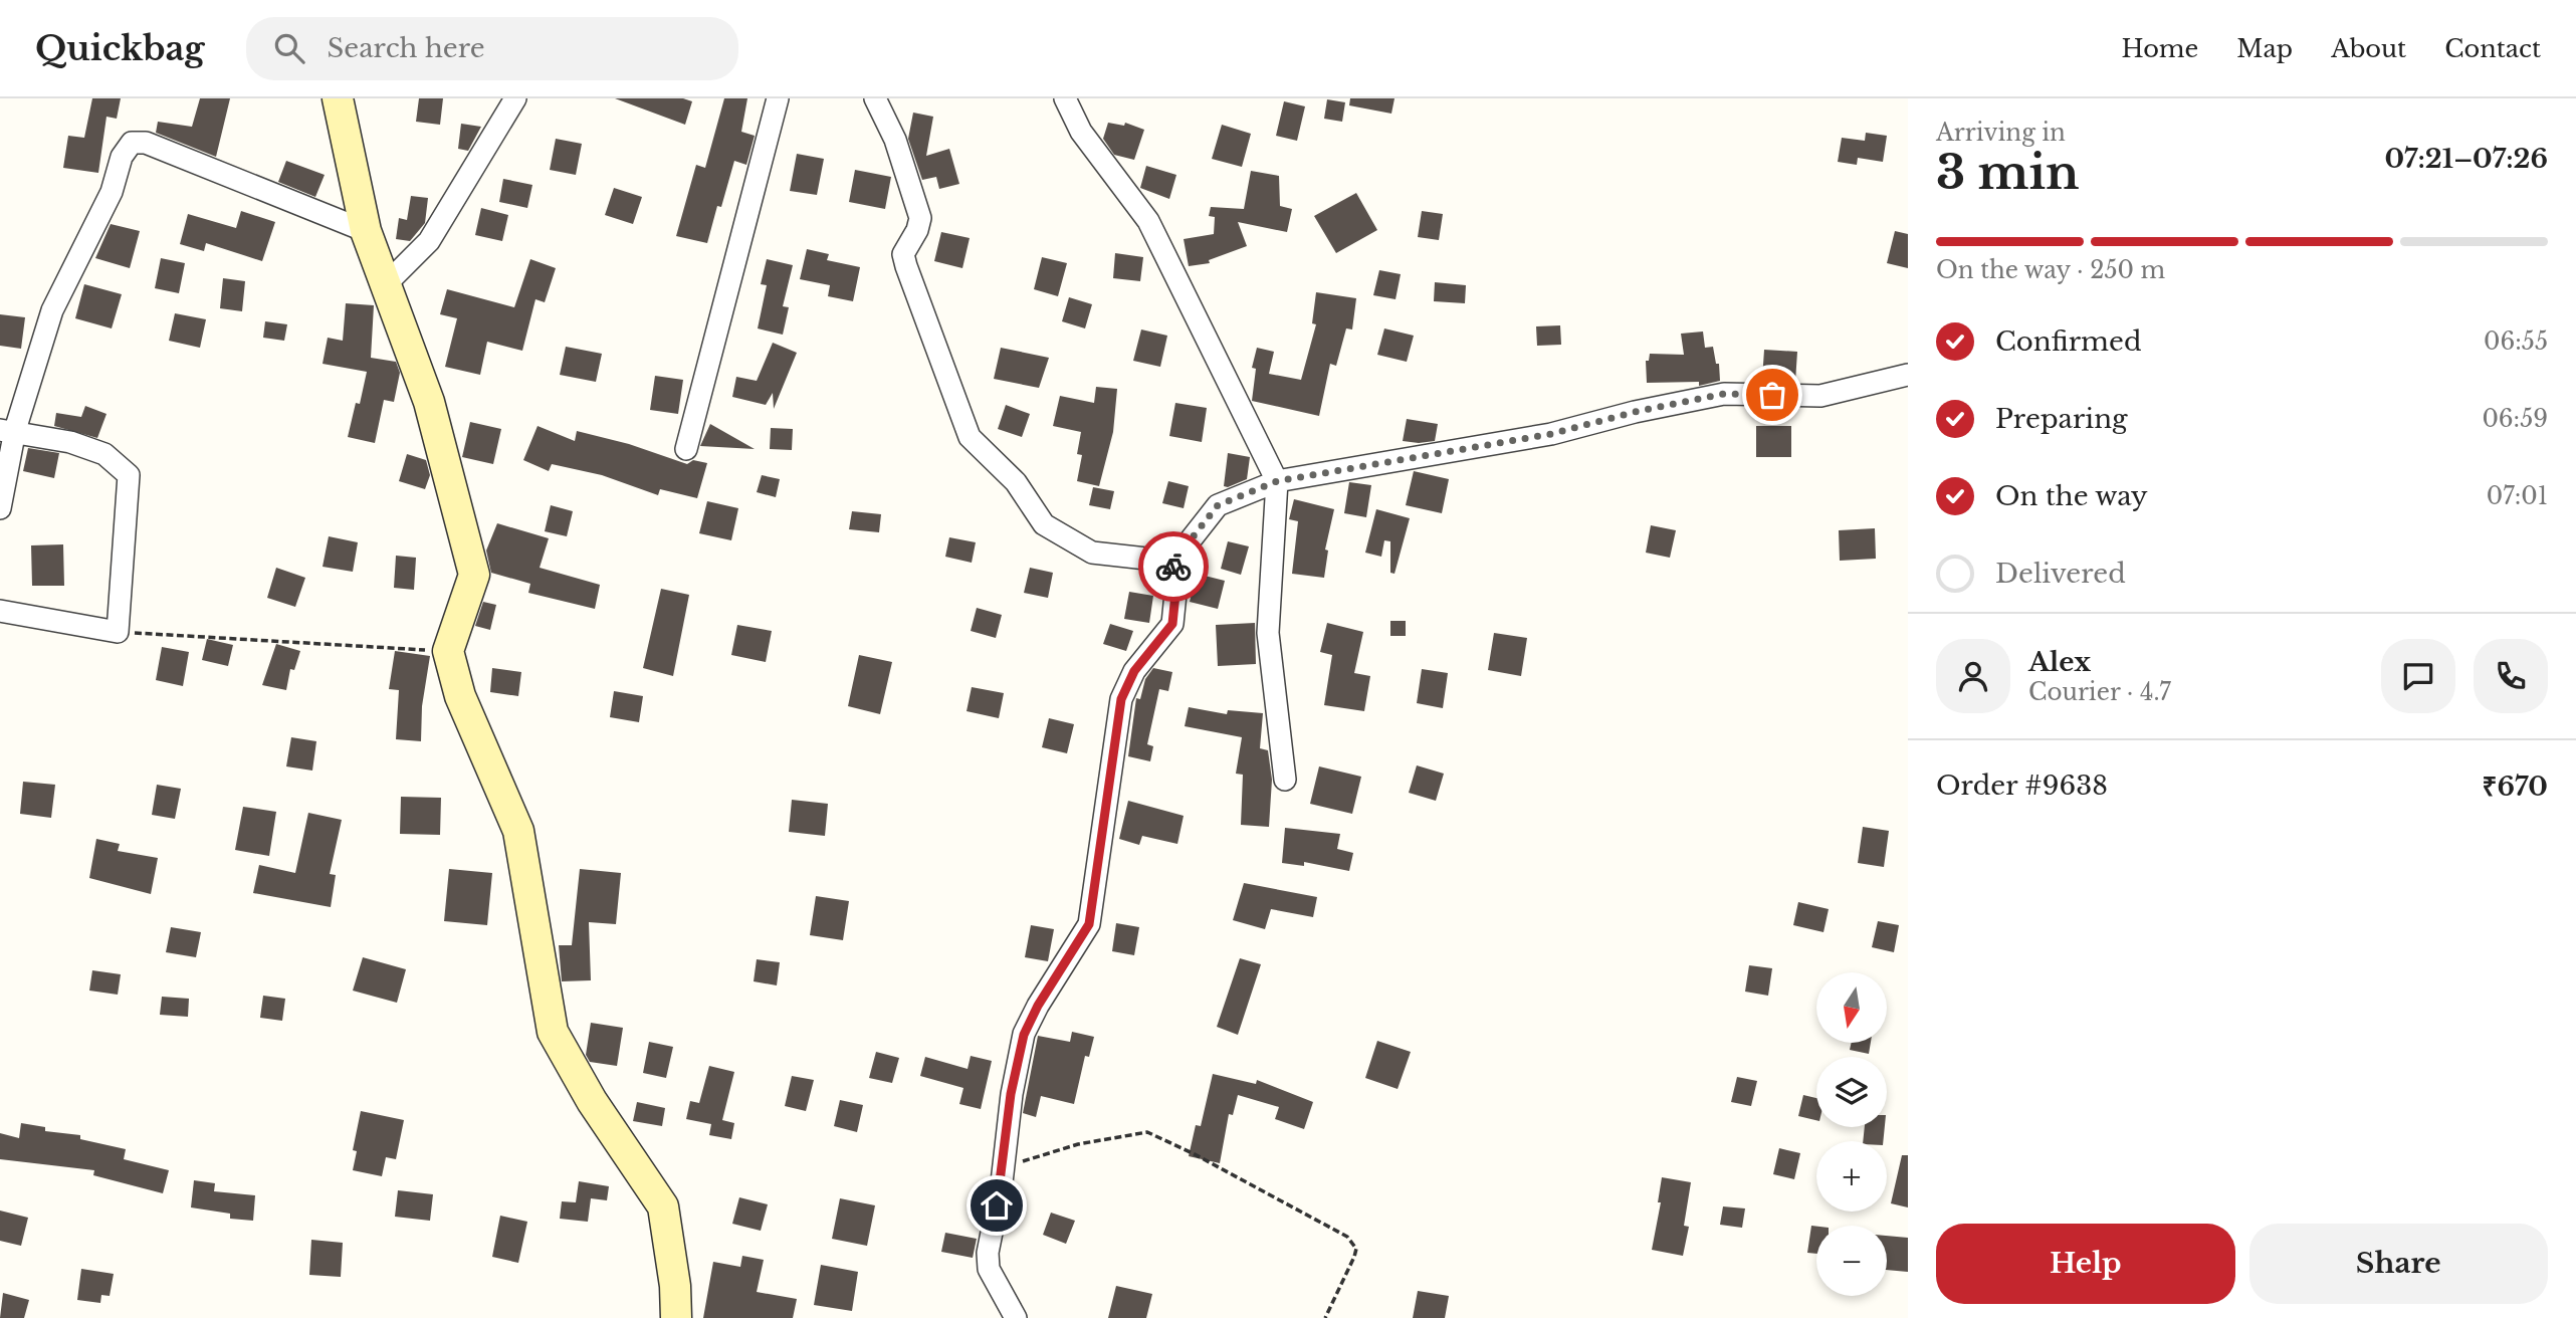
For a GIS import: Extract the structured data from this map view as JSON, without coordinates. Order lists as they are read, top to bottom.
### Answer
{
  "north": "bottom",
  "page": {
    "header": "Quickbag",
    "search": "Search here",
    "nav": [
      "Home",
      "Map",
      "About",
      "Contact"
    ],
    "heading": ["3 min", "Arriving in", "07:21–07:26"],
    "panel": [
      "Alex",
      "Courier · 4.7",
      "Order #9638",
      "₹670"
    ],
    "bar": "On the way · 250 m",
    "list": [
      ["Confirmed", "06:55"],
      ["Preparing", "06:59"],
      ["On the way", "07:01"],
      "Delivered"
    ],
    "map_buttons": ["+", "−"],
    "buttons": ["Help", "Share"]
  }
}
